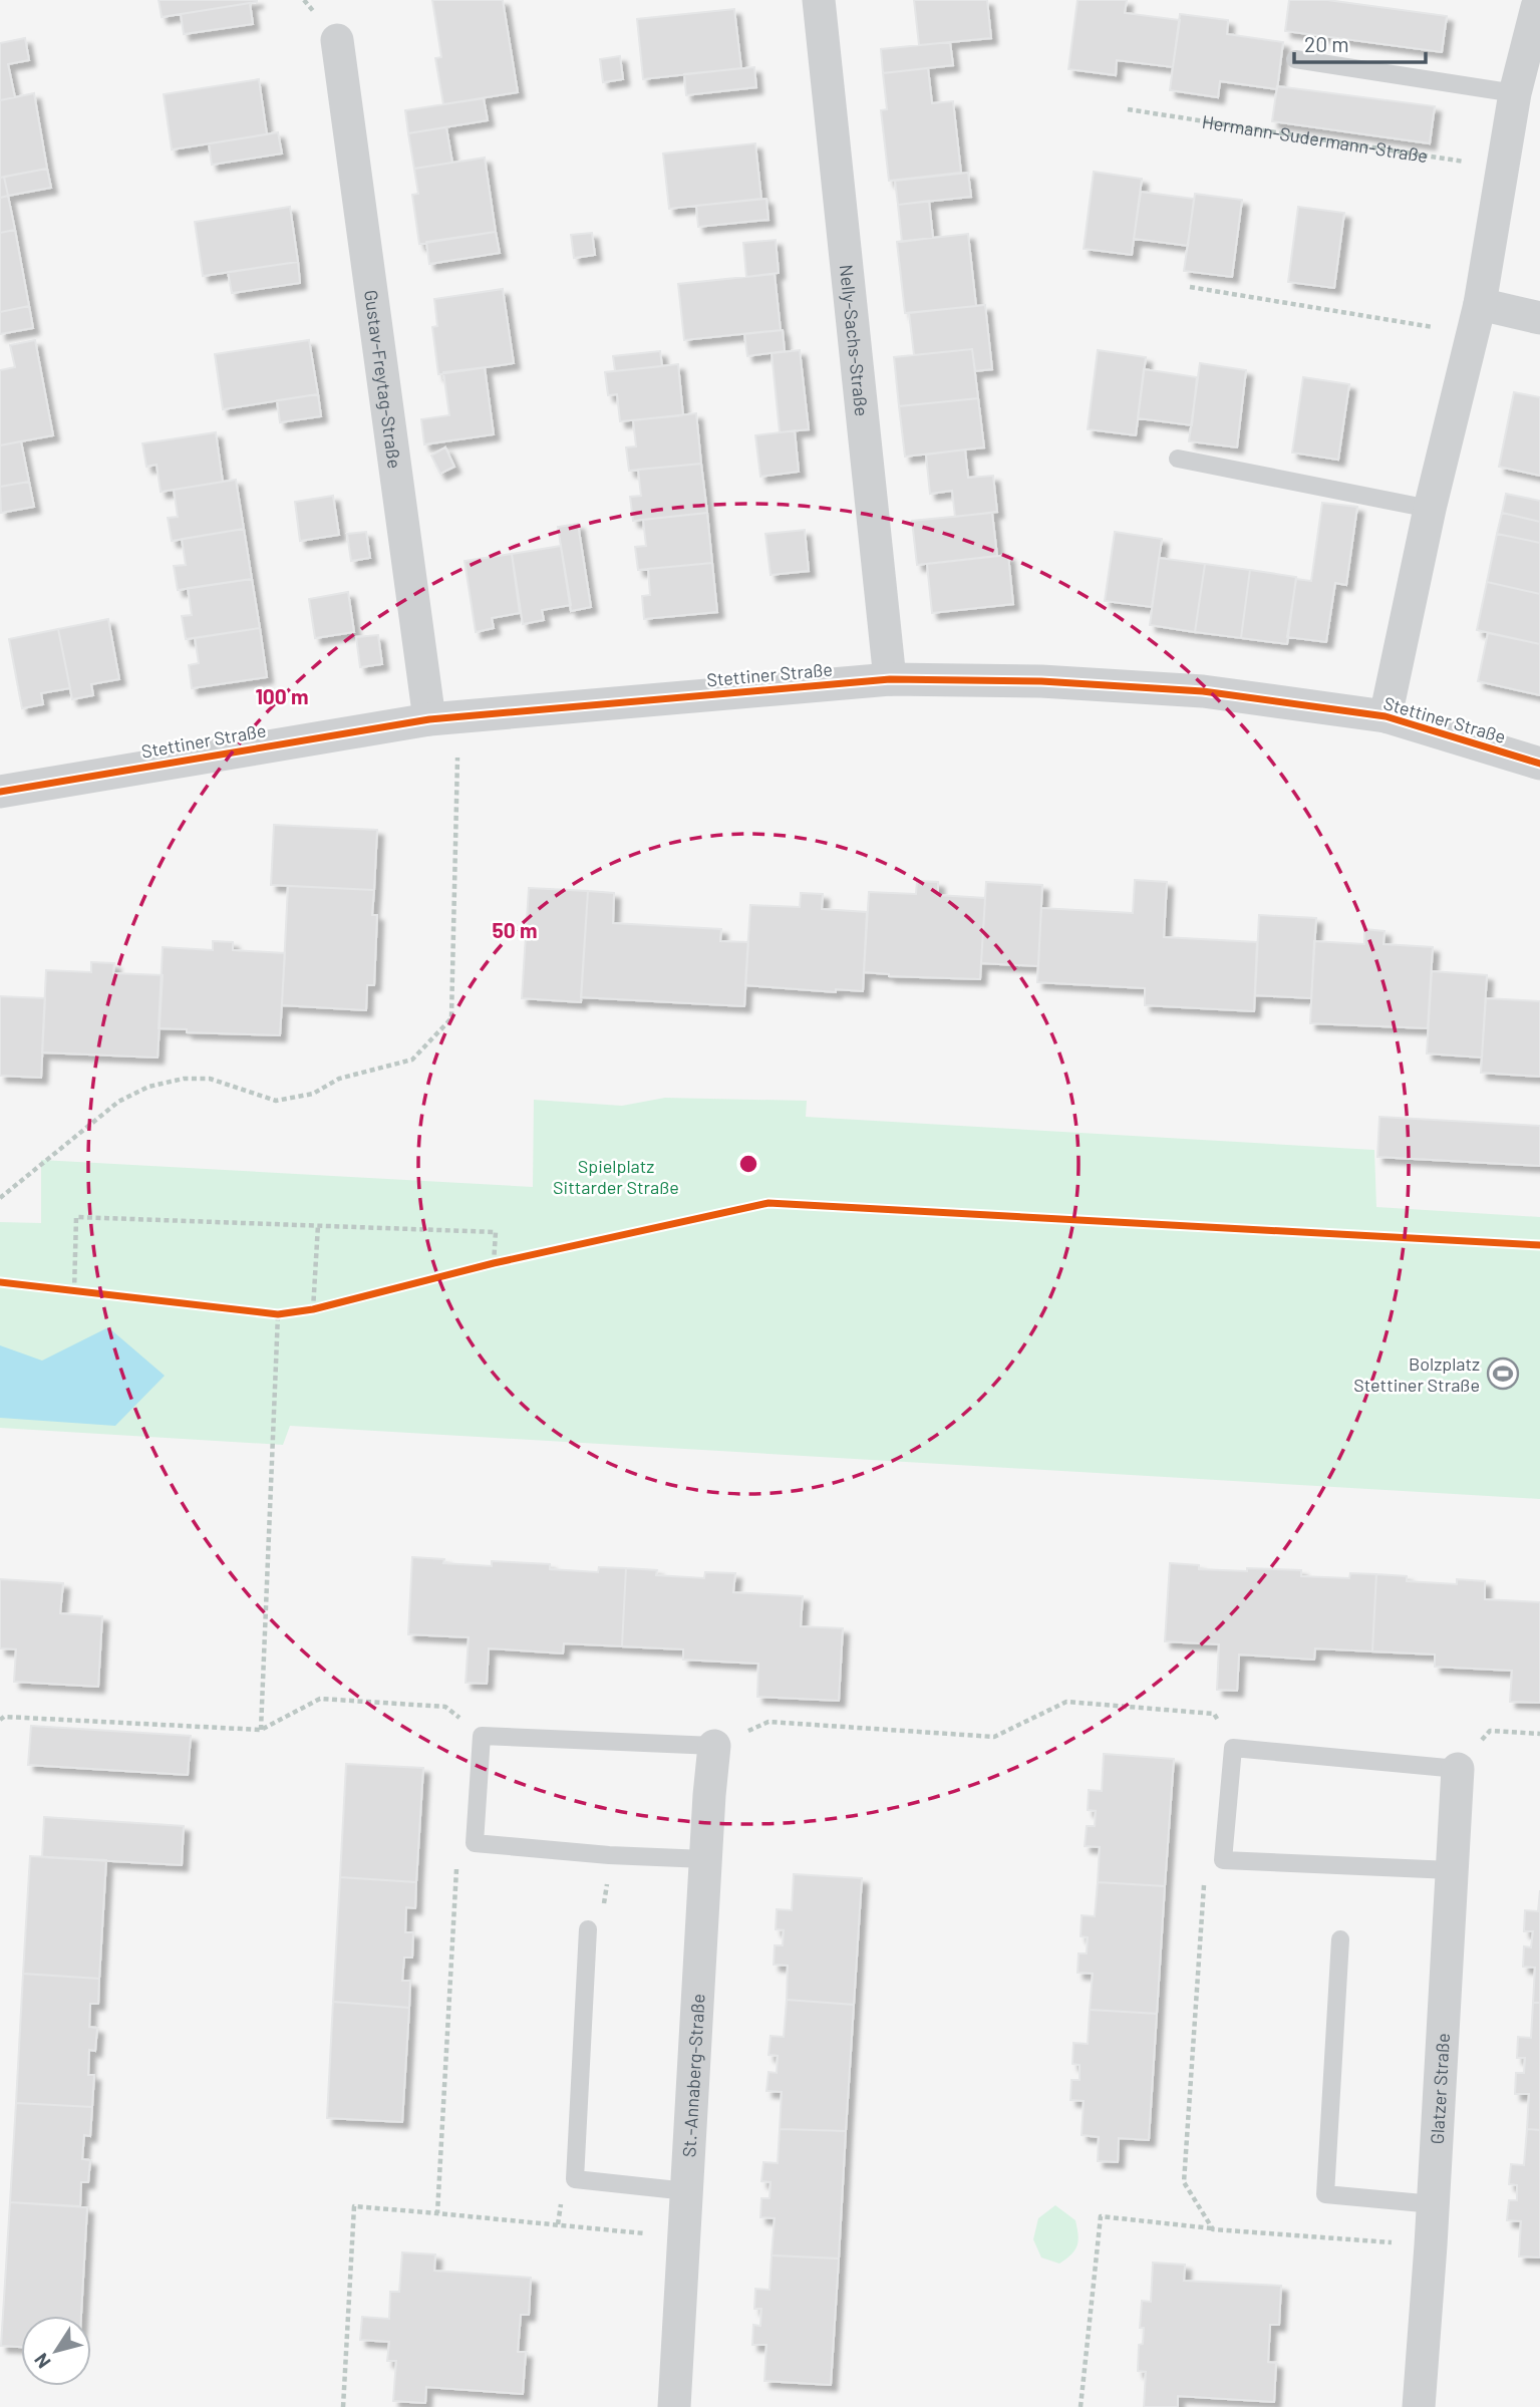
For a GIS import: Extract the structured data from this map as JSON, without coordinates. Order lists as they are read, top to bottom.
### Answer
{
  "streets": {
    "street": [
      "Nelly-Sachs-Straße",
      "Gustav-Freytag-Straße",
      "Stettiner Straße",
      "St.-Annaberg-Straße",
      "Glatzer Straße"
    ],
    "path": ["Hermann-Sudermann-Straße"]
  },
  "crossings": [
    ["Nelly-Sachs-Straße", "Stettiner Straße"],
    ["Gustav-Freytag-Straße", "Stettiner Straße"]
  ],
  "parks": ["Spielplatz Sittarder Straße"],
  "places": {
    "sports": ["Bolzplatz Stettiner Straße"]
  },
  "scale_bar": "20 m",
  "north": "bottom left",
  "rings": ["100 m", "50 m"]
}
